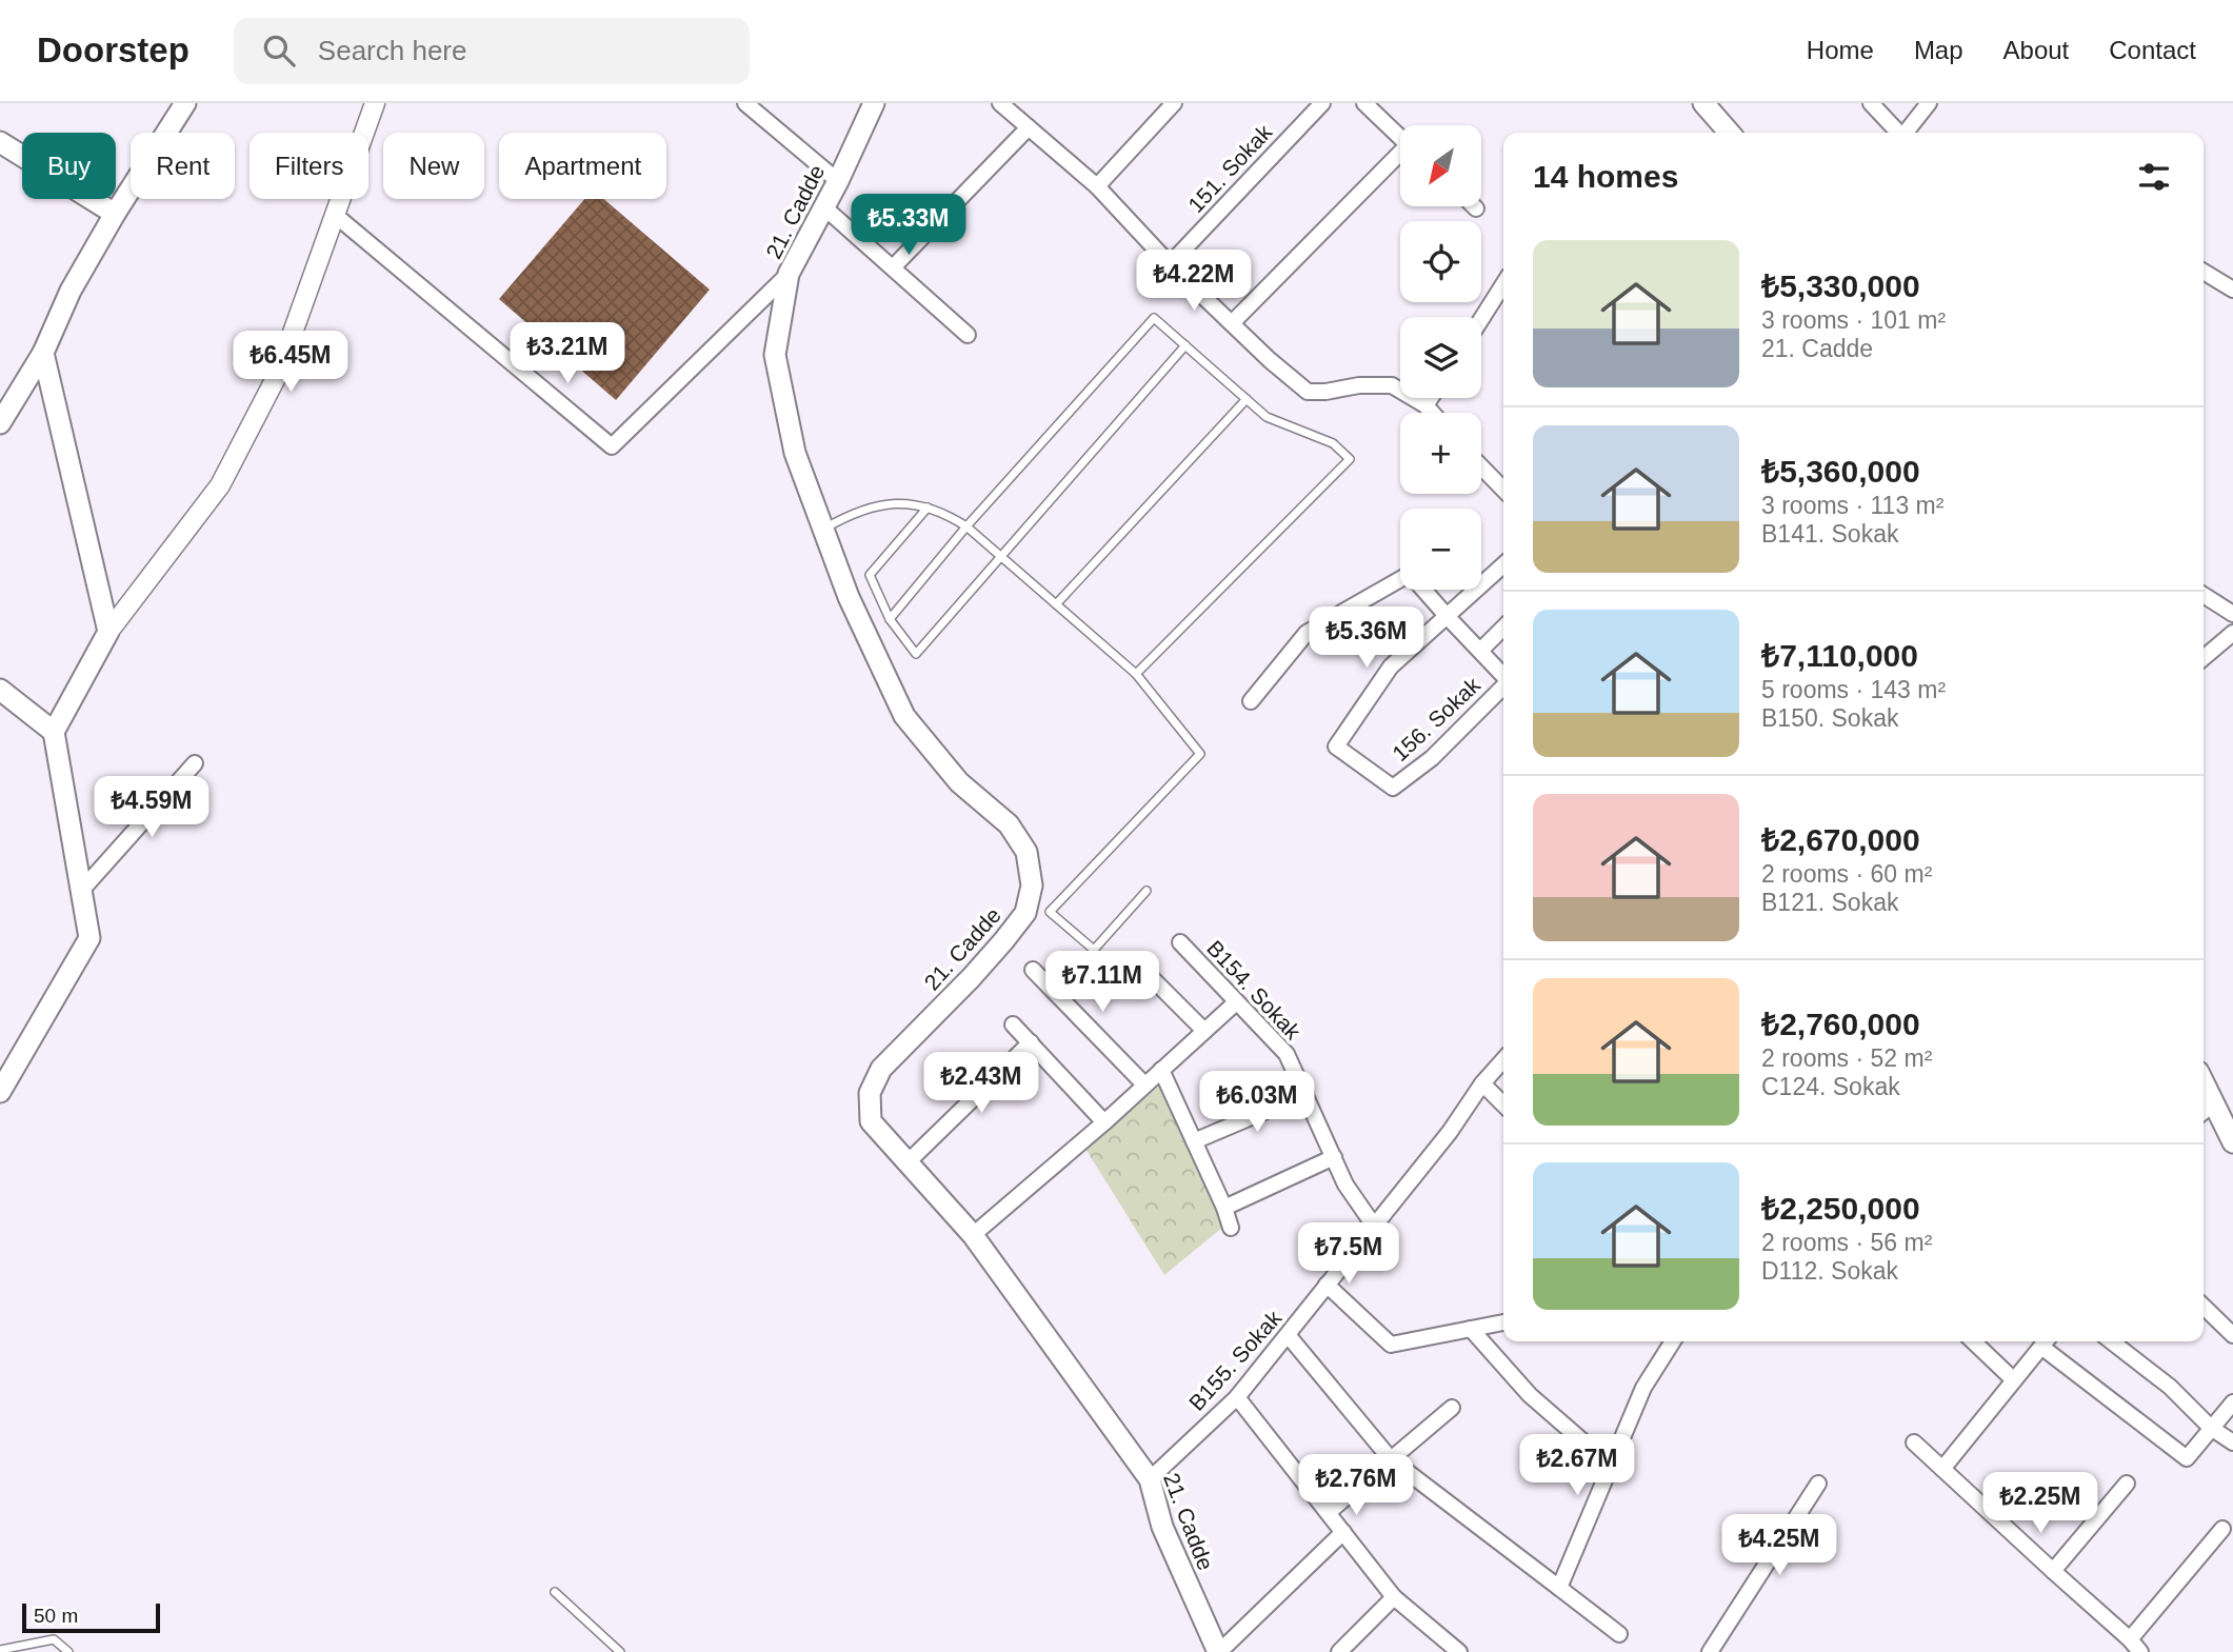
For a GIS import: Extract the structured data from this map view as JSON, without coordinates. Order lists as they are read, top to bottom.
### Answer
{
  "streets": {
    "main road": ["21. Cadde"],
    "street": [
      "151. Sokak",
      "156. Sokak",
      "B154. Sokak",
      "B155. Sokak"
    ]
  },
  "crossings": [
    ["21. Cadde", "B155. Sokak"],
    ["B154. Sokak", "B155. Sokak"]
  ],
  "scale_bar": "50 m",
  "north": "bottom left",
  "page": {
    "header": "Doorstep",
    "search": "Search here",
    "nav": [
      "Home",
      "Map",
      "About",
      "Contact"
    ],
    "map_buttons": ["+", "−"],
    "chip": [
      "Buy",
      "Rent",
      "Filters",
      "New",
      "Apartment"
    ],
    "heading": "14 homes",
    "price": [
      "₺5.33M",
      "₺4.22M",
      "₺3.21M",
      "₺6.45M",
      "₺5.36M",
      "₺4.59M",
      "₺7.11M",
      "₺2.43M",
      "₺6.03M",
      "₺7.5M",
      "₺2.67M",
      "₺2.76M",
      "₺2.25M",
      "₺4.25M"
    ],
    "list": [
      {
        "name": "₺5,330,000",
        "note": "3 rooms · 101 m² · 21. Cadde"
      },
      {
        "name": "₺5,360,000",
        "note": "3 rooms · 113 m² · B141. Sokak"
      },
      {
        "name": "₺7,110,000",
        "note": "5 rooms · 143 m² · B150. Sokak"
      },
      {
        "name": "₺2,670,000",
        "note": "2 rooms · 60 m² · B121. Sokak"
      },
      {
        "name": "₺2,760,000",
        "note": "2 rooms · 52 m² · C124. Sokak"
      },
      {
        "name": "₺2,250,000",
        "note": "2 rooms · 56 m² · D112. Sokak"
      }
    ],
    "scale": "50 m"
  }
}
